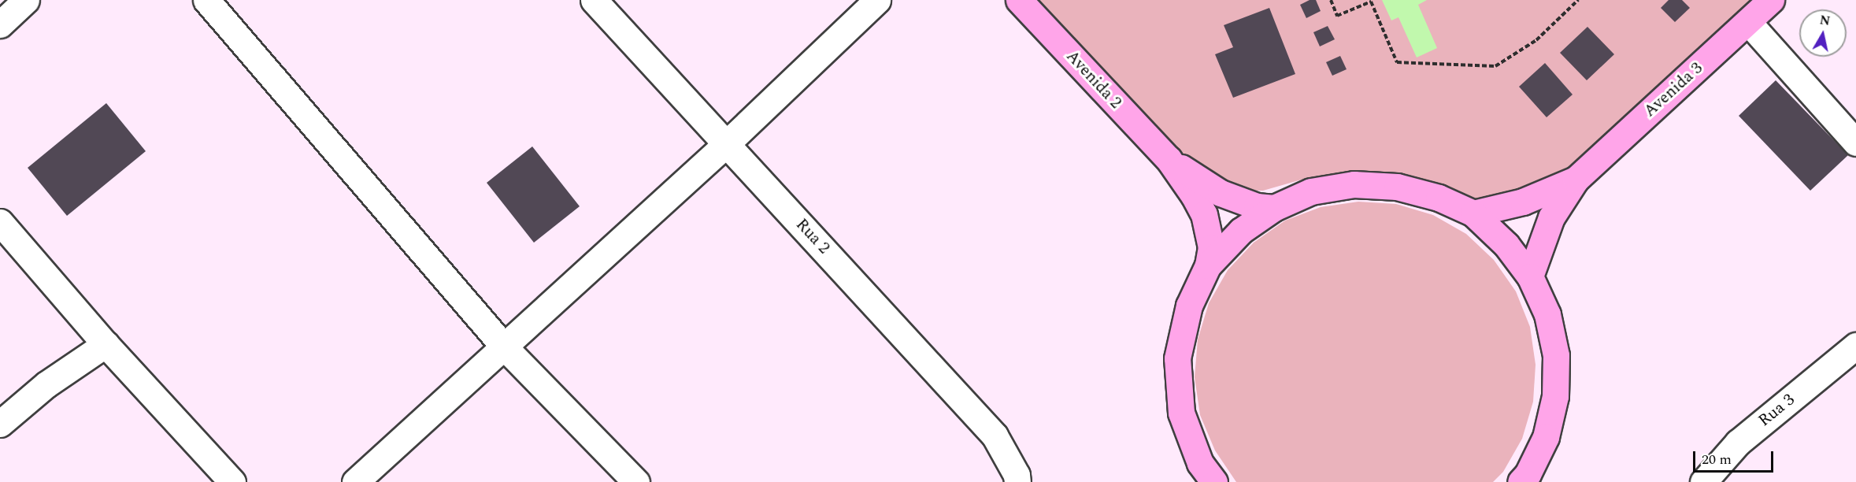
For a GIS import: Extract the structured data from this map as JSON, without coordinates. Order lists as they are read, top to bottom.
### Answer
{
  "streets": {
    "street": [
      "Avenida 2",
      "Avenida 3",
      "Rua 2",
      "Rua 3"
    ]
  },
  "scale_bar": "20 m",
  "north": "top"
}
